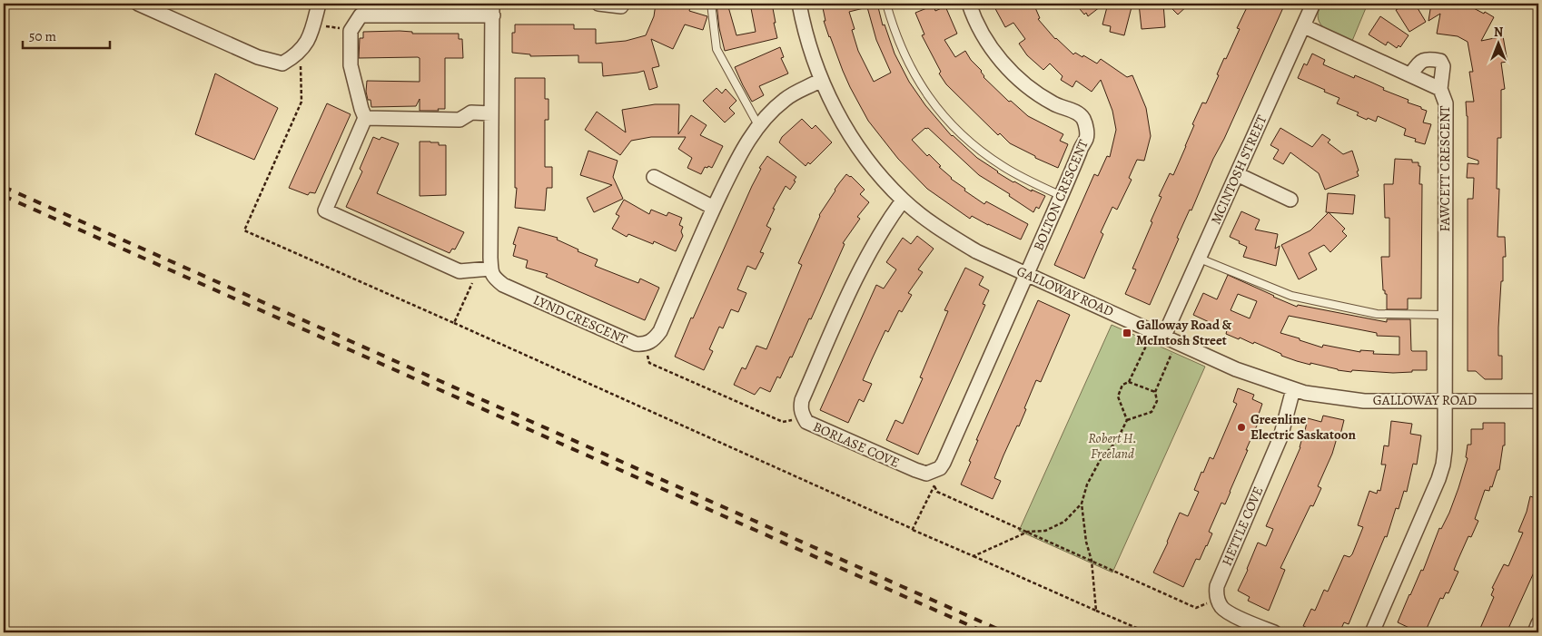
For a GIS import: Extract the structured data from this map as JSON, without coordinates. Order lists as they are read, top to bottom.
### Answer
{
  "streets": {
    "street": [
      "FAWCETT CRESCENT",
      "MCINTOSH STREET",
      "BOLTON CRESCENT",
      "GALLOWAY ROAD",
      "LYND CRESCENT",
      "BORLASE COVE",
      "HETTLE COVE"
    ]
  },
  "crossings": [
    ["FAWCETT CRESCENT", "MCINTOSH STREET"],
    ["FAWCETT CRESCENT", "GALLOWAY ROAD"],
    ["MCINTOSH STREET", "GALLOWAY ROAD"],
    ["BOLTON CRESCENT", "GALLOWAY ROAD"],
    ["BOLTON CRESCENT", "BORLASE COVE"],
    ["GALLOWAY ROAD", "LYND CRESCENT"],
    ["GALLOWAY ROAD", "BORLASE COVE"],
    ["GALLOWAY ROAD", "HETTLE COVE"]
  ],
  "parks": ["Robert H. Freeland"],
  "places": {
    "transit": ["Galloway Road & McIntosh Street"],
    "other": ["Greenline Electric Saskatoon"]
  },
  "scale_bar": "50 m",
  "north": "top"
}
